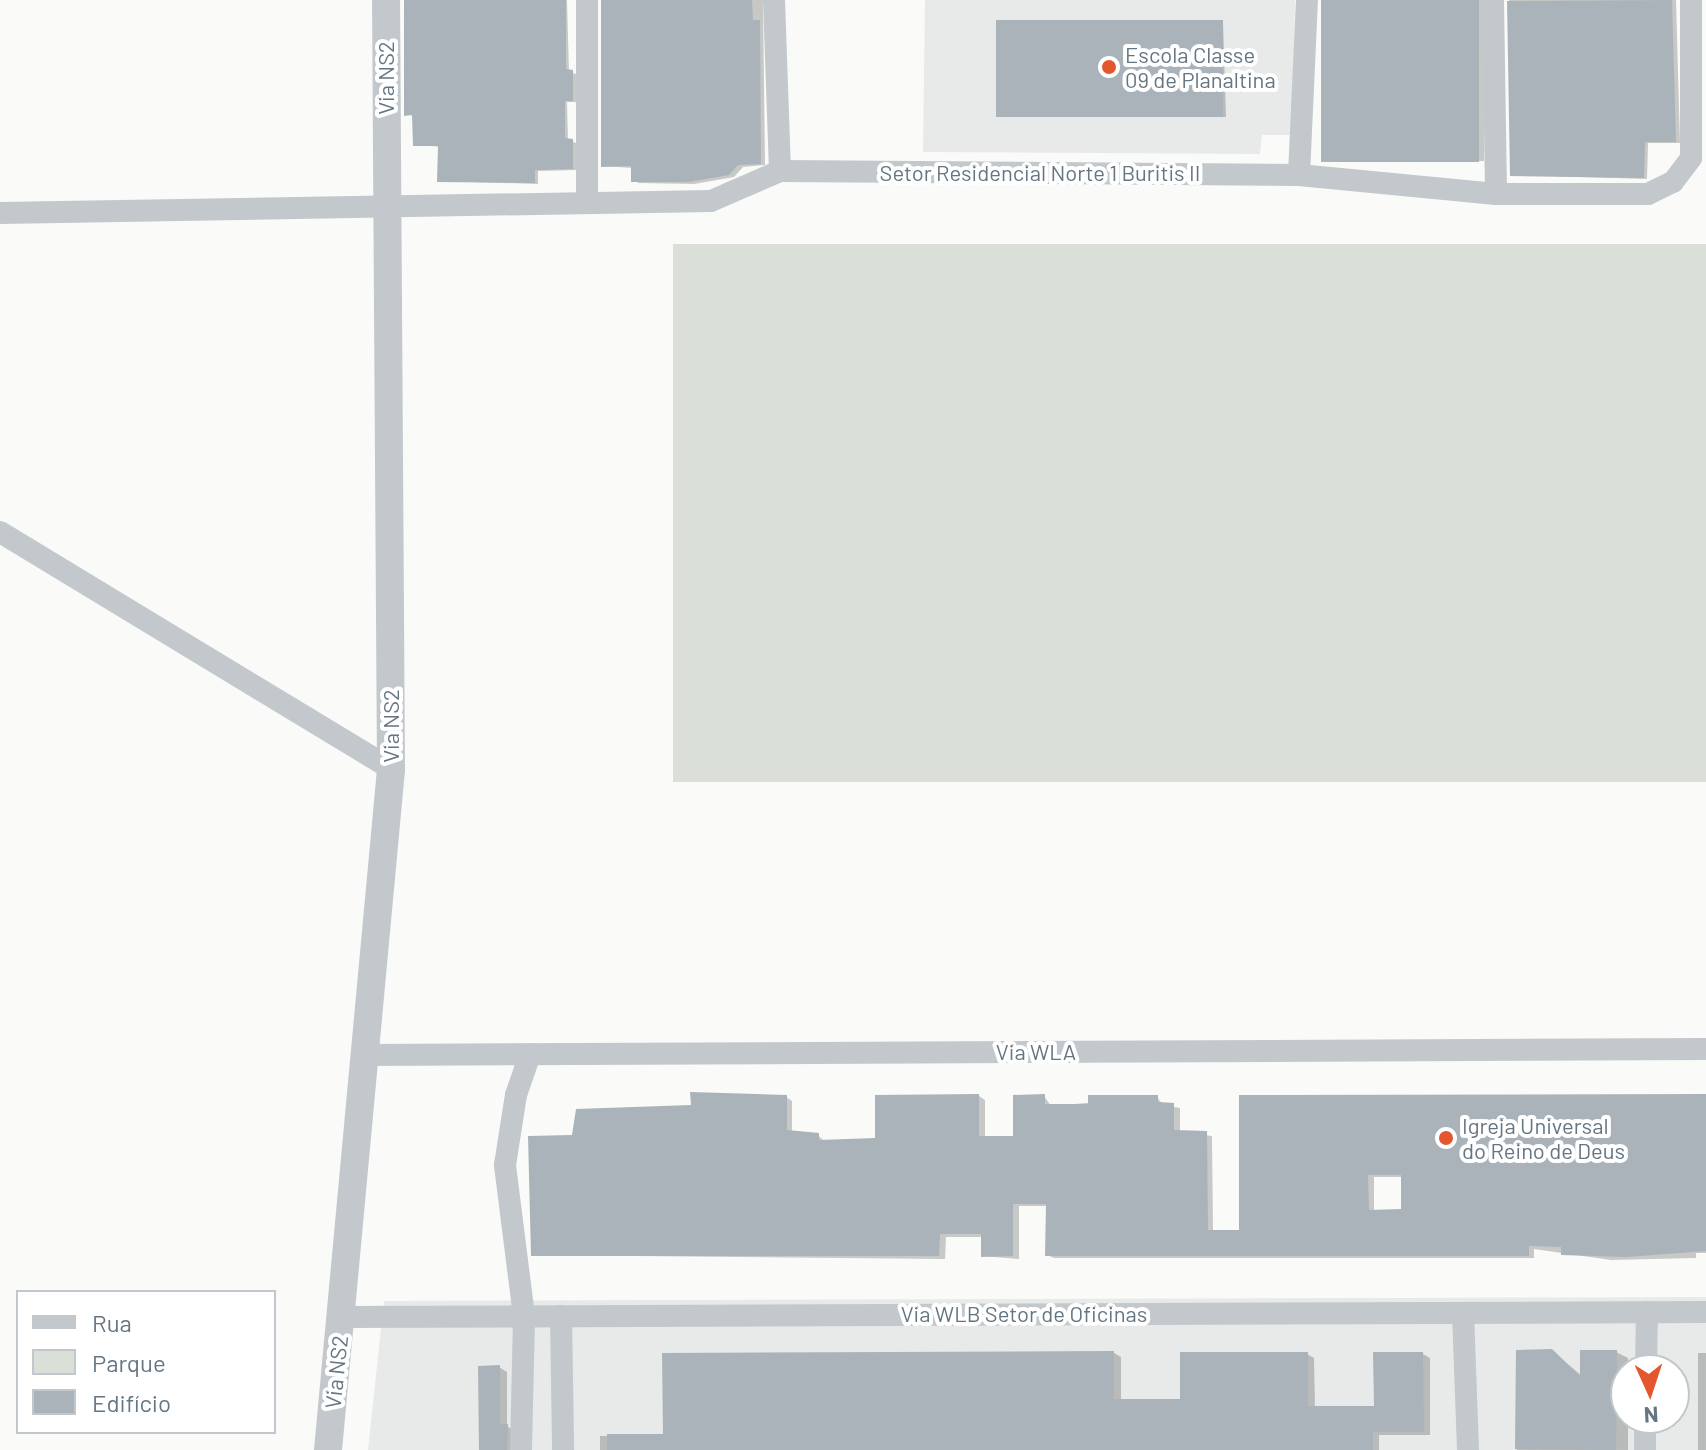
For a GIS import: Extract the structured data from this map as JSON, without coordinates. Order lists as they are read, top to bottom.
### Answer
{
  "streets": {
    "street": [
      "Via NS2",
      "Setor Residencial Norte 1 Buritis II",
      "Via WLA",
      "Via WLB Setor de Oficinas"
    ]
  },
  "crossings": [
    ["Via NS2", "Setor Residencial Norte 1 Buritis II"],
    ["Via NS2", "Via WLA"],
    ["Via NS2", "Via WLB Setor de Oficinas"]
  ],
  "places": ["Escola Classe 09 de Planaltina", "Igreja Universal do Reino de Deus"],
  "legend": ["Rua", "Parque", "Edifício"],
  "north": "bottom"
}
